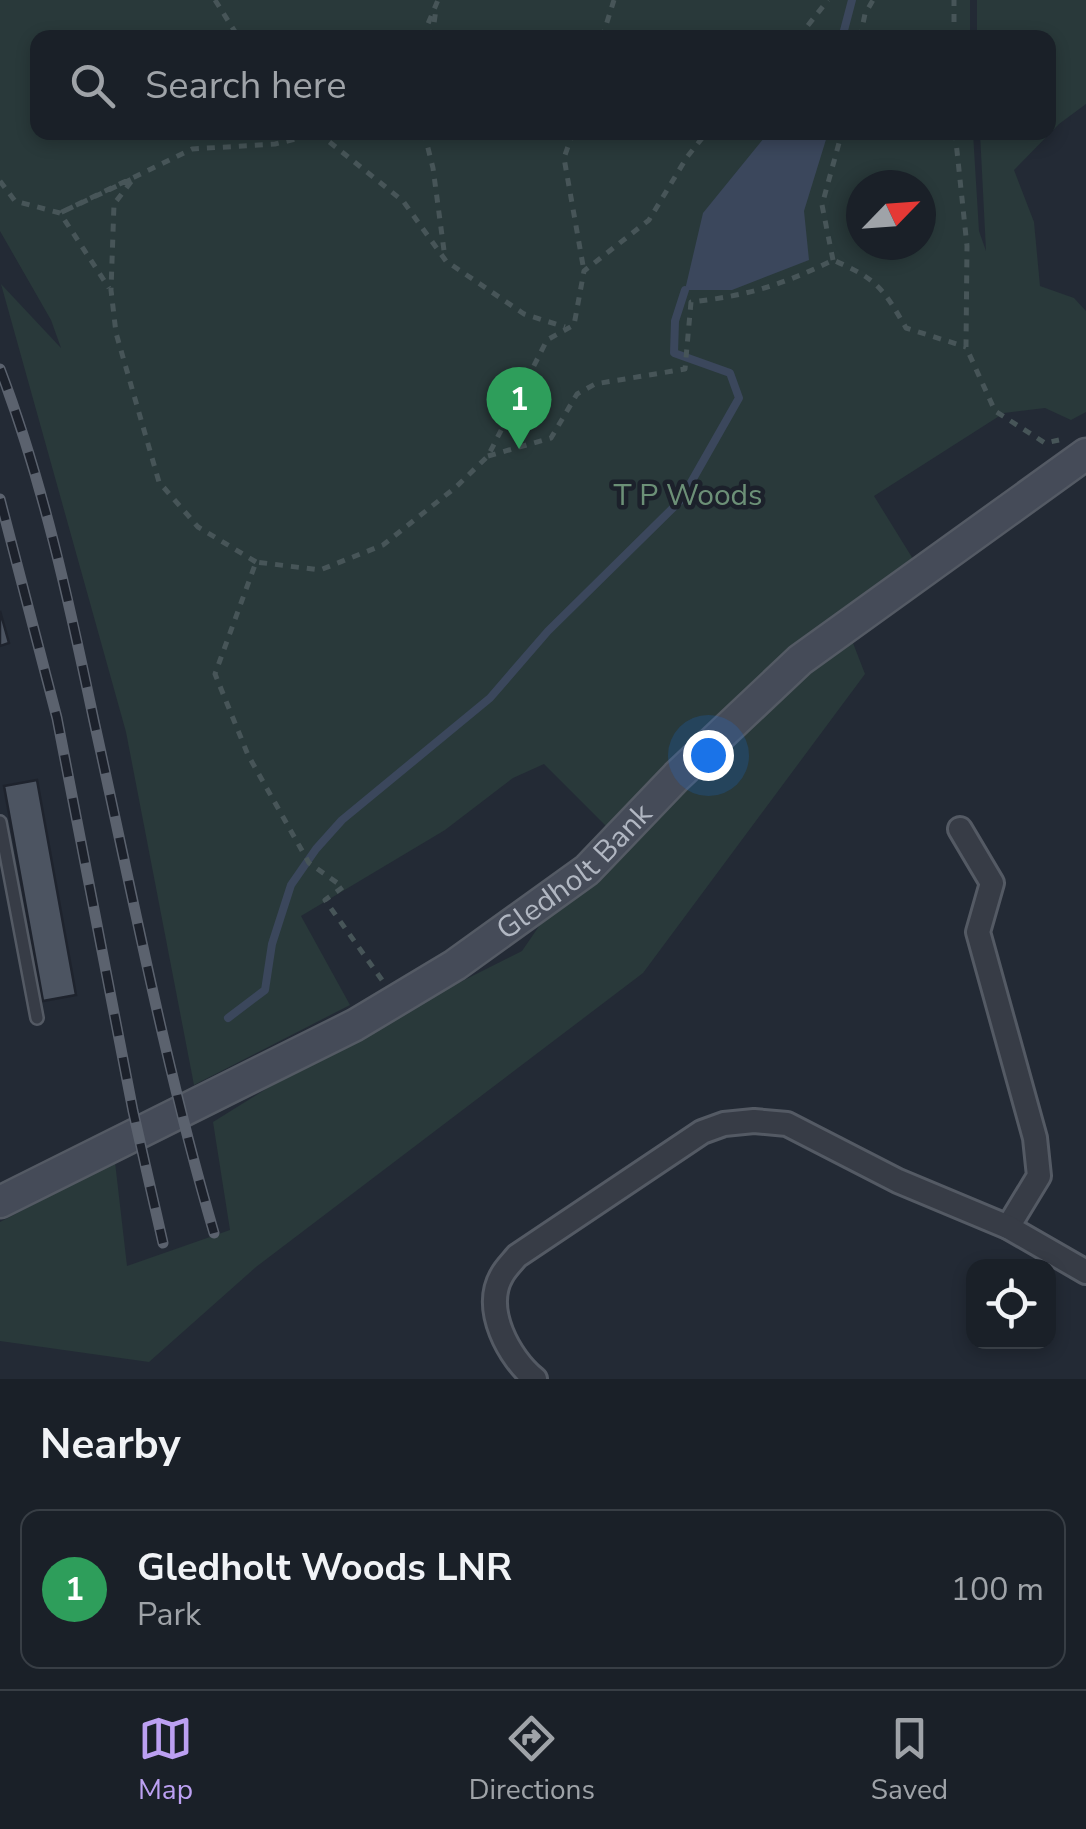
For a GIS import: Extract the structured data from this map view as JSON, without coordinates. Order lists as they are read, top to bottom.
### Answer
{
  "streets": {
    "street": ["Gledholt Bank"]
  },
  "parks": ["T P Woods"],
  "north": "top right",
  "page": {
    "search": "Search here",
    "pins": "1",
    "heading": "Nearby",
    "list": [
      {
        "mark": "1",
        "name": "Gledholt Woods LNR",
        "note": "Park",
        "value": "100 m"
      }
    ],
    "nav": ["Map", "Directions", "Saved"]
  }
}
